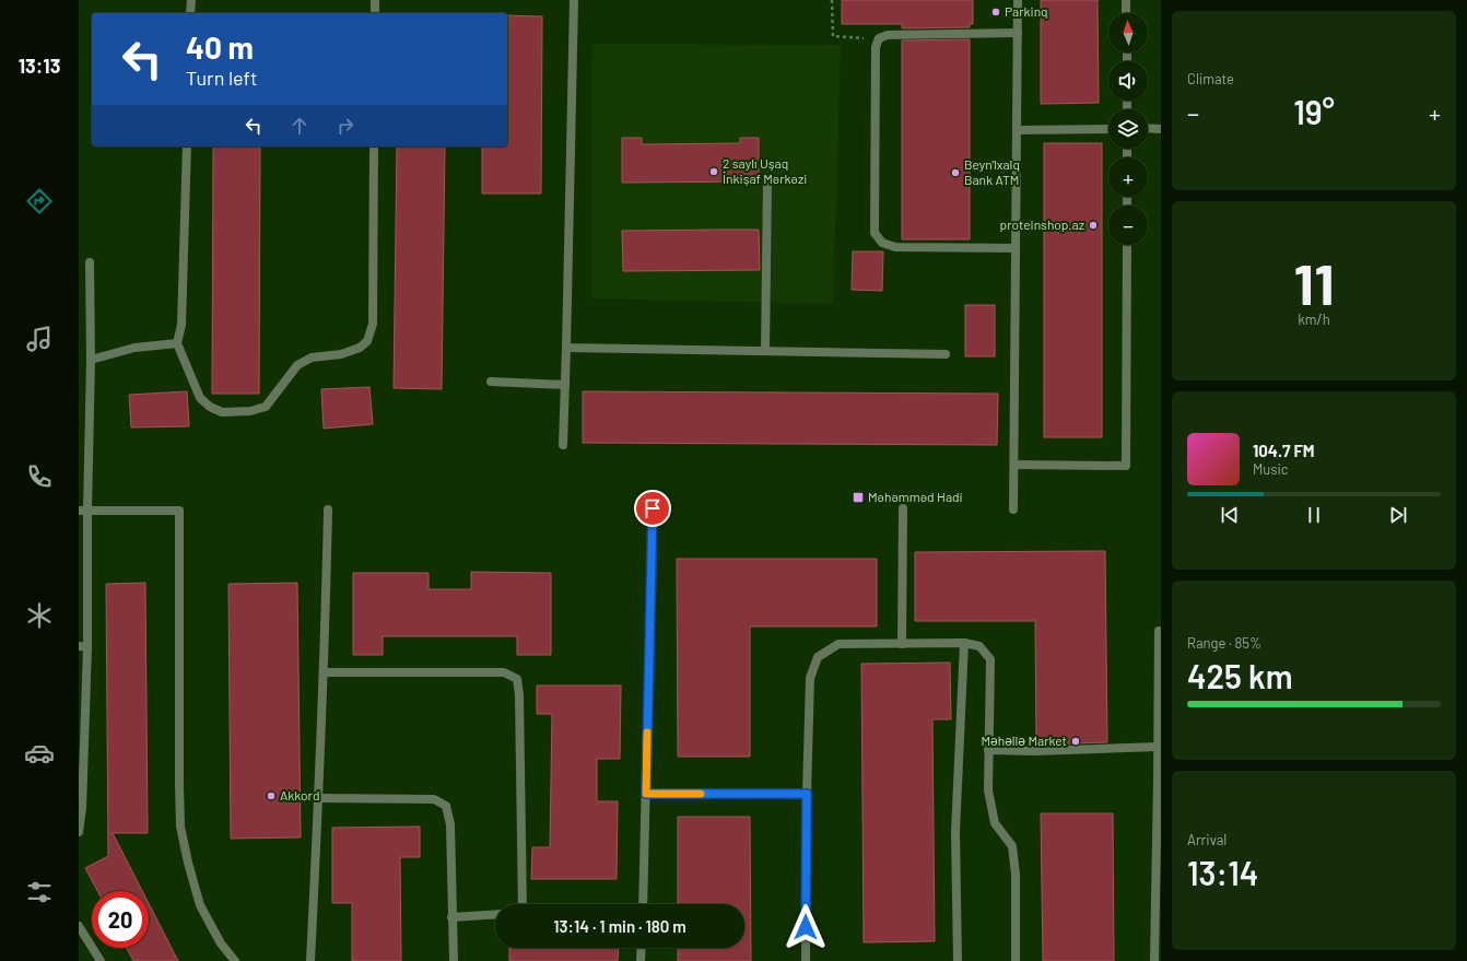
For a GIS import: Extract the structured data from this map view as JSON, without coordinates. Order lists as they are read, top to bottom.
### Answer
{
  "places": {
    "other": [
      "Parkinq",
      "2 saylı Uşaq İnkişaf Mərkəzi",
      "Beyn'lxalq Bank ATM",
      "proteinshop.az",
      "Mәhәllә Market",
      "Akkord"
    ],
    "transit": ["Məhəmməd Hadi"]
  },
  "north": "top",
  "page": {
    "tabs": "13:13",
    "tile": [
      "Climate",
      ["11", "km/h"],
      ["Range · 85%", "425 km"],
      ["Arrival", "13:14"]
    ],
    "map_buttons": ["+", "−"],
    "turn": ["40 m", "Turn left"],
    "heat": ["−", "19°", "+"],
    "song": ["104.7 FM", "Music"],
    "limit": "20",
    "trip": "13:14 · 1 min · 180 m"
  }
}
